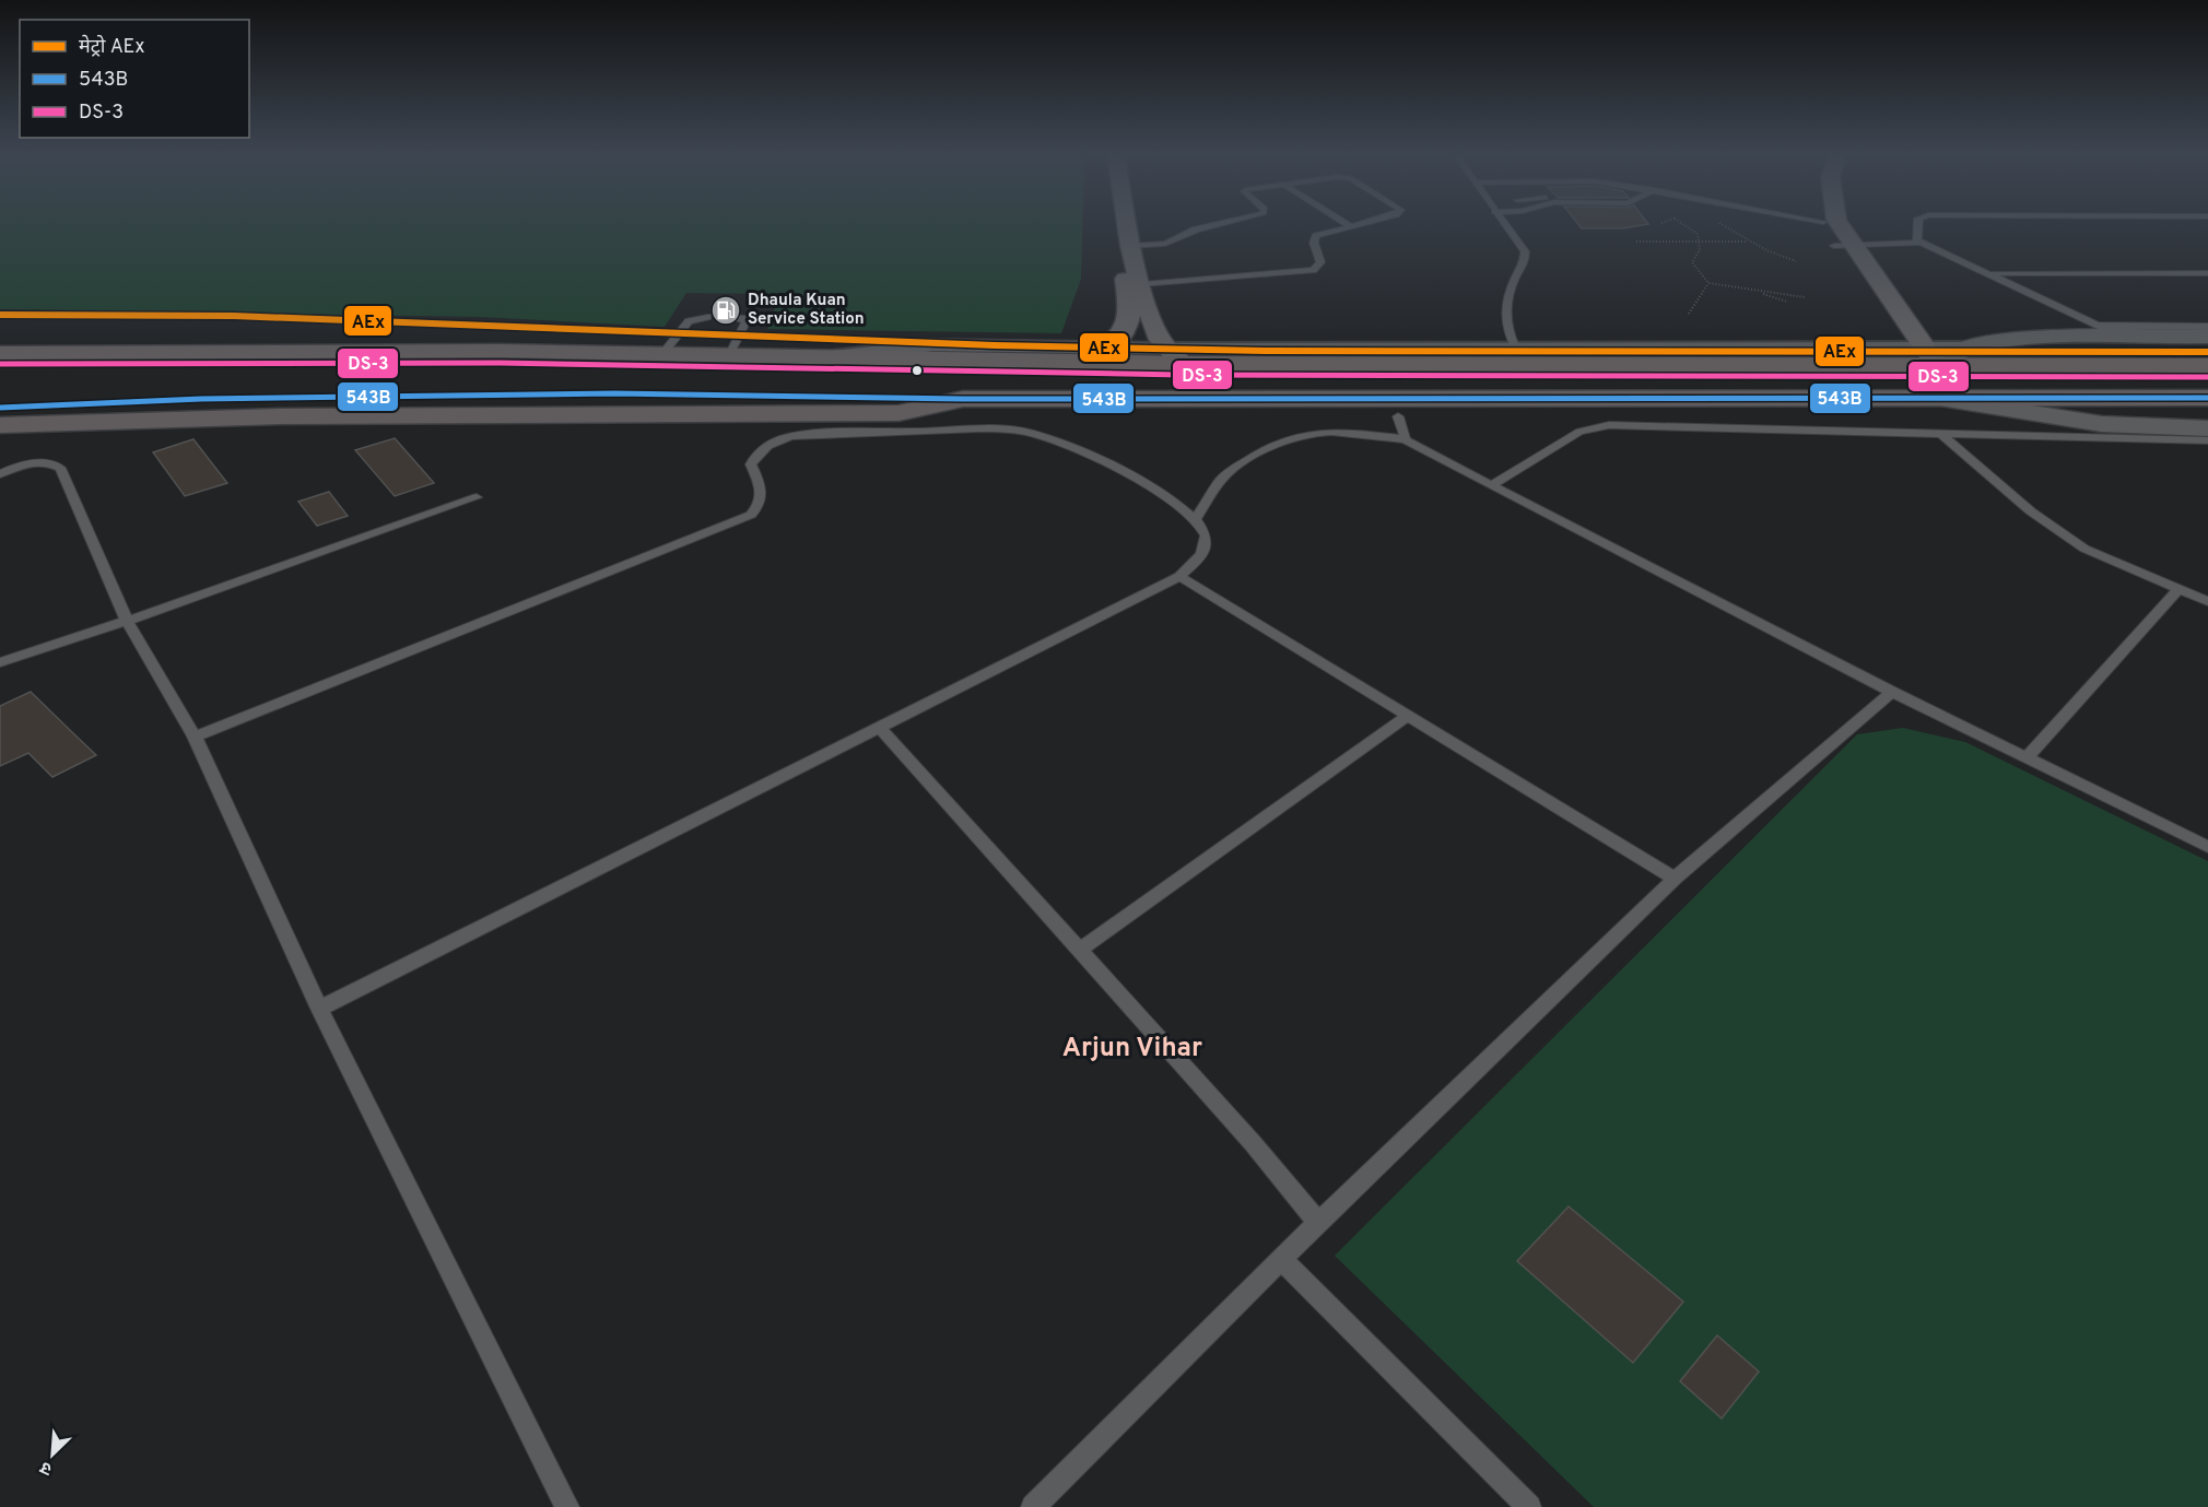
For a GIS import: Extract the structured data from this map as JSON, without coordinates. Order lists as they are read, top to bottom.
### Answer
{
  "districts": ["Arjun Vihar"],
  "places": {
    "fuel station": ["Dhaula Kuan Service Station"]
  },
  "lines": ["metro line AEx", "transit line DS-3", "transit line 543B"],
  "legend": ["मेट्रो AEx", "543B", "DS-3"],
  "north": "bottom left"
}
